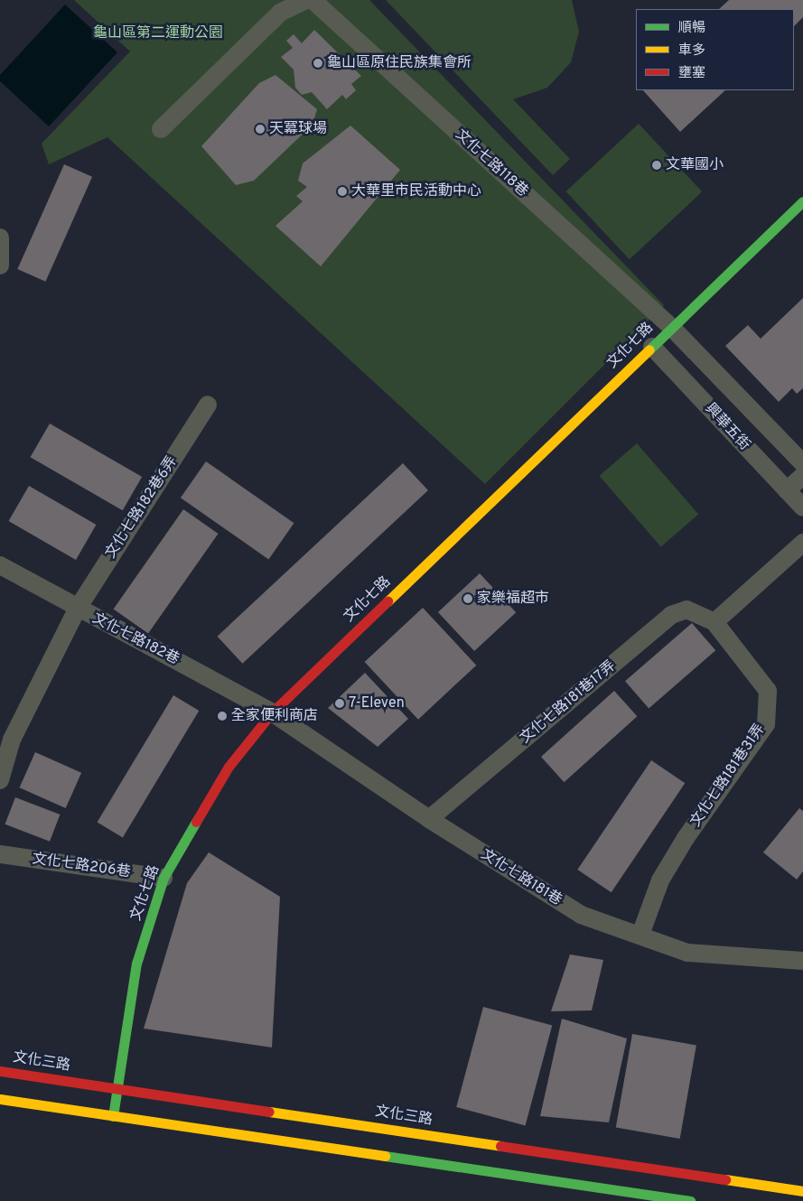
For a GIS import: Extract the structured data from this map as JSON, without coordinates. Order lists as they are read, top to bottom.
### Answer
{
  "streets": {
    "street": [
      "文化七路118巷",
      "文化七路",
      "興華五街",
      "文化七路182巷6弄",
      "文化七路182巷",
      "文化七路181巷17弄",
      "文化七路181巷31弄",
      "文化七路206巷",
      "文化七路181巷",
      "文化三路"
    ]
  },
  "crossings": [
    ["文化七路118巷", "文化七路"],
    ["文化七路118巷", "興華五街"],
    ["文化七路", "興華五街"],
    ["文化七路", "文化七路182巷"],
    ["文化七路", "文化七路206巷"],
    ["文化七路", "文化七路181巷"],
    ["文化七路", "文化三路"],
    ["文化七路182巷6弄", "文化七路182巷"],
    ["文化七路182巷", "文化七路181巷"],
    ["文化七路181巷17弄", "文化七路181巷31弄"],
    ["文化七路181巷17弄", "文化七路181巷"],
    ["文化七路181巷31弄", "文化七路181巷"]
  ],
  "parks": ["龜山區第二運動公園"],
  "places": [
    "龜山區原住民族集會所",
    "天冪球場",
    "文華國小",
    "大華里市民活動中心",
    "家樂福超市",
    "7-Eleven",
    "全家便利商店"
  ],
  "legend": ["順暢", "車多", "壅塞"]
}
